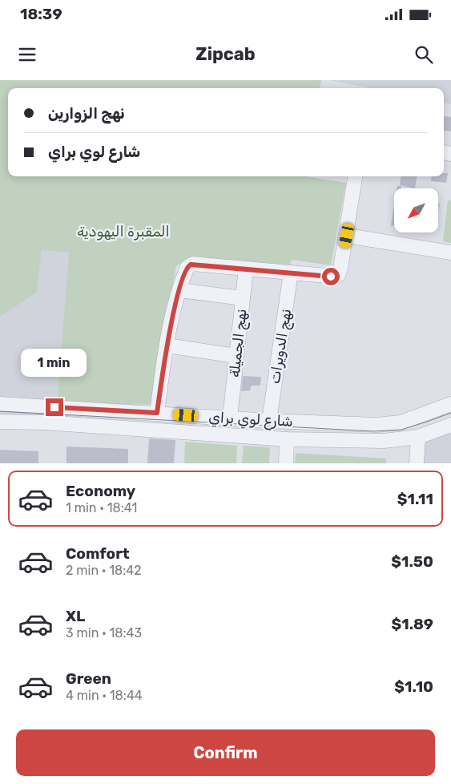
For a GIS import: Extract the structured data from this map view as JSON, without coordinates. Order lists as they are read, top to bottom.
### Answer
{
  "streets": {
    "street": ["نهج الجميلة", "نهج الدويرات", "شارع لوي براي"]
  },
  "crossings": [
    ["نهج الجميلة", "شارع لوي براي"],
    ["نهج الدويرات", "شارع لوي براي"]
  ],
  "parks": ["المقبرة اليهودية"],
  "north": "bottom left",
  "page": {
    "status": "18:39",
    "header": "Zipcab",
    "banner": ["نهج الزوارين", "شارع لوي براي"],
    "bubble": "1 min",
    "list": [
      {
        "name": "Economy",
        "note": "1 min · 18:41",
        "value": "$1.11"
      },
      {
        "name": "Comfort",
        "note": "2 min · 18:42",
        "value": "$1.50"
      },
      {
        "name": "XL",
        "note": "3 min · 18:43",
        "value": "$1.89"
      },
      {
        "name": "Green",
        "note": "4 min · 18:44",
        "value": "$1.10"
      }
    ],
    "buttons": "Confirm"
  }
}
